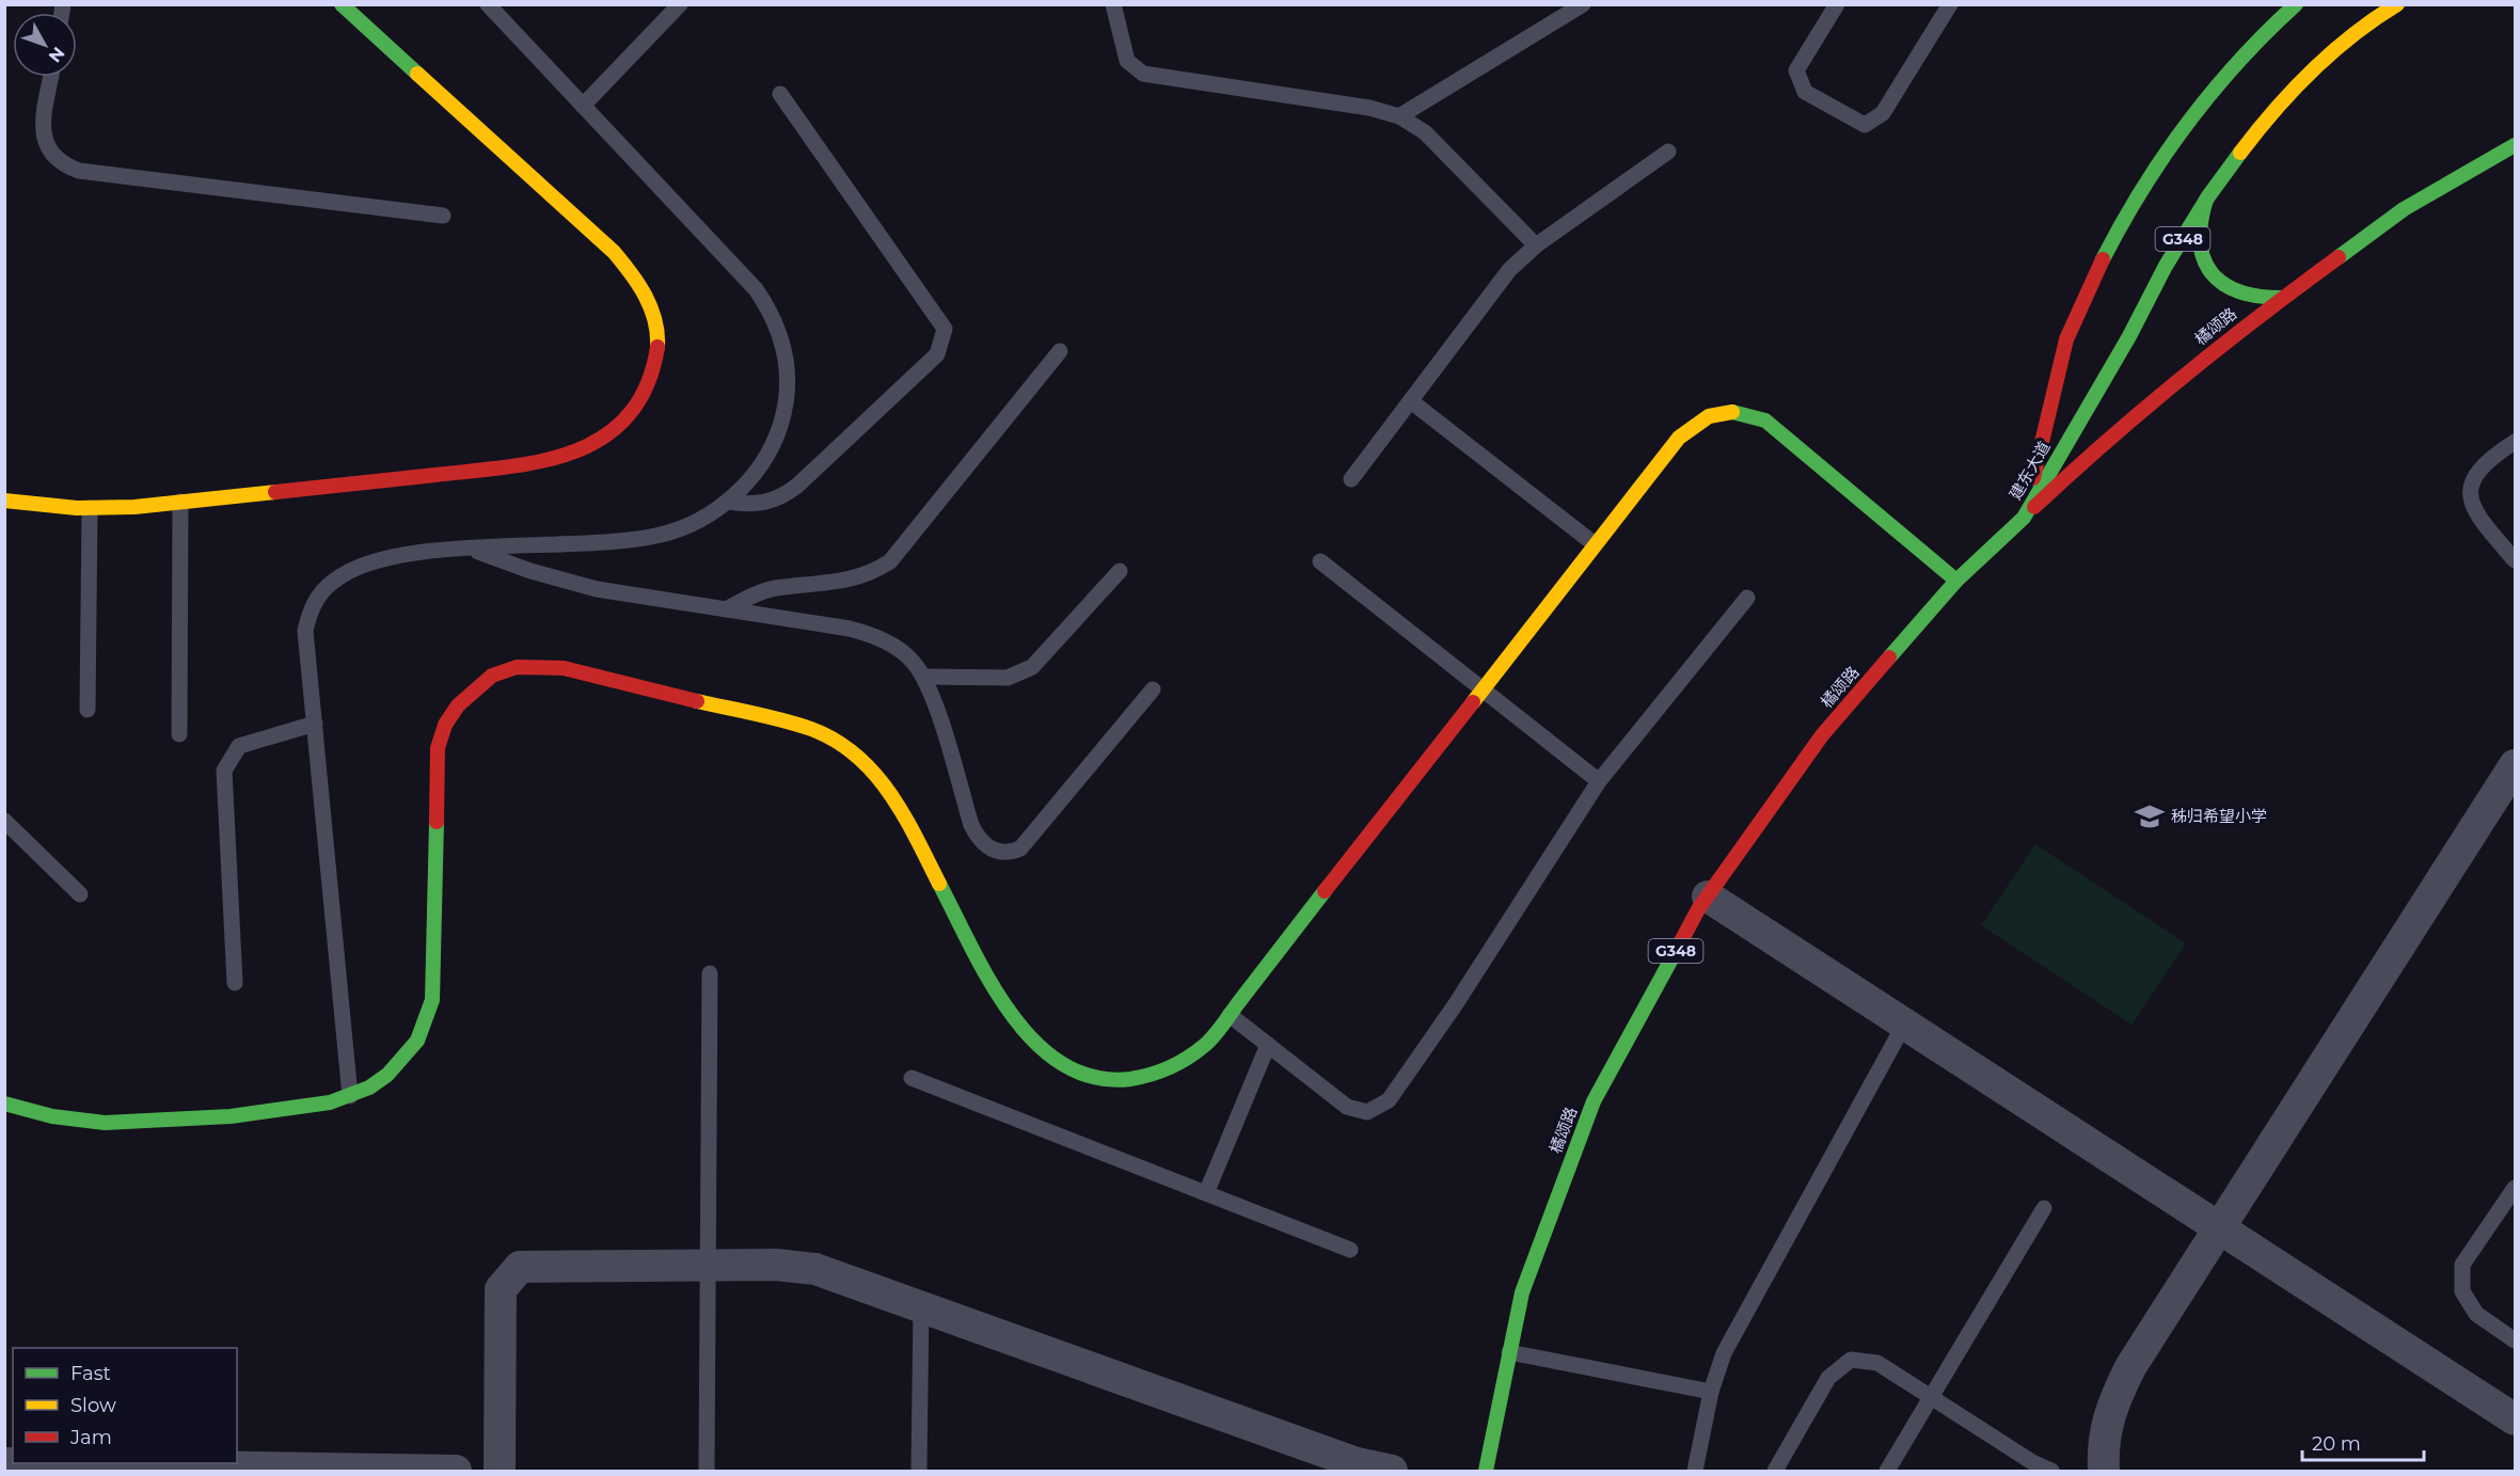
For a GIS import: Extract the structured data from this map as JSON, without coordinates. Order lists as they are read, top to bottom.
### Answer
{
  "streets": {
    "main road": ["G348", "橘颂路", "建东大道"]
  },
  "crossings": [
    ["橘颂路", "建东大道"]
  ],
  "places": {
    "school or university": ["秭归希望小学"]
  },
  "legend": ["Fast", "Slow", "Jam"],
  "scale_bar": "20 m",
  "north": "bottom right"
}
